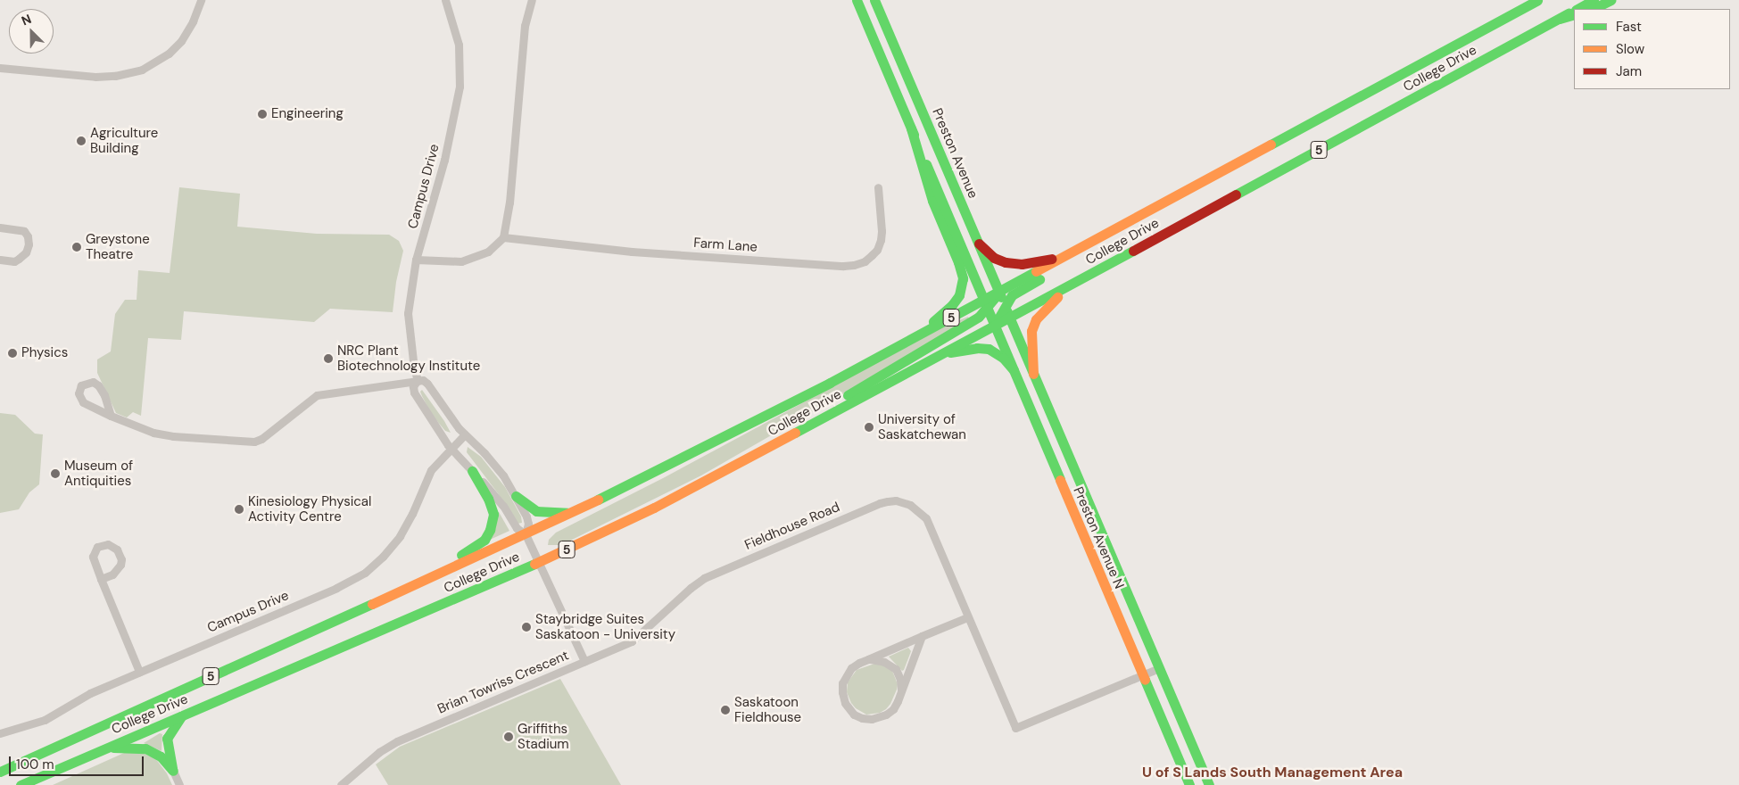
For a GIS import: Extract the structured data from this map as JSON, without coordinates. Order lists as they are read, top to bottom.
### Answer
{
  "streets": {
    "main road": [
      "College Drive",
      "5",
      "Preston Avenue",
      "Preston Avenue N"
    ],
    "street": [
      "Campus Drive",
      "Farm Lane",
      "Fieldhouse Road",
      "Brian Towriss Crescent"
    ]
  },
  "crossings": [
    ["College Drive", "Preston Avenue"],
    ["College Drive", "Campus Drive"],
    ["College Drive", "Preston Avenue N"],
    ["College Drive", "Brian Towriss Crescent"],
    ["Preston Avenue", "Preston Avenue N"],
    ["Campus Drive", "Brian Towriss Crescent"],
    ["Fieldhouse Road", "Preston Avenue N"],
    ["Fieldhouse Road", "Brian Towriss Crescent"]
  ],
  "districts": ["U of S Lands South Management Area"],
  "places": [
    "Engineering",
    "Agriculture Building",
    "Greystone Theatre",
    "Physics",
    "NRC Plant Biotechnology Institute",
    "University of Saskatchewan",
    "Museum of Antiquities",
    "Kinesiology Physical Activity Centre",
    "Staybridge Suites Saskatoon - University",
    "Saskatoon Fieldhouse",
    "Griffiths Stadium"
  ],
  "legend": ["Fast", "Slow", "Jam"],
  "scale_bar": "100 m",
  "north": "top left"
}
